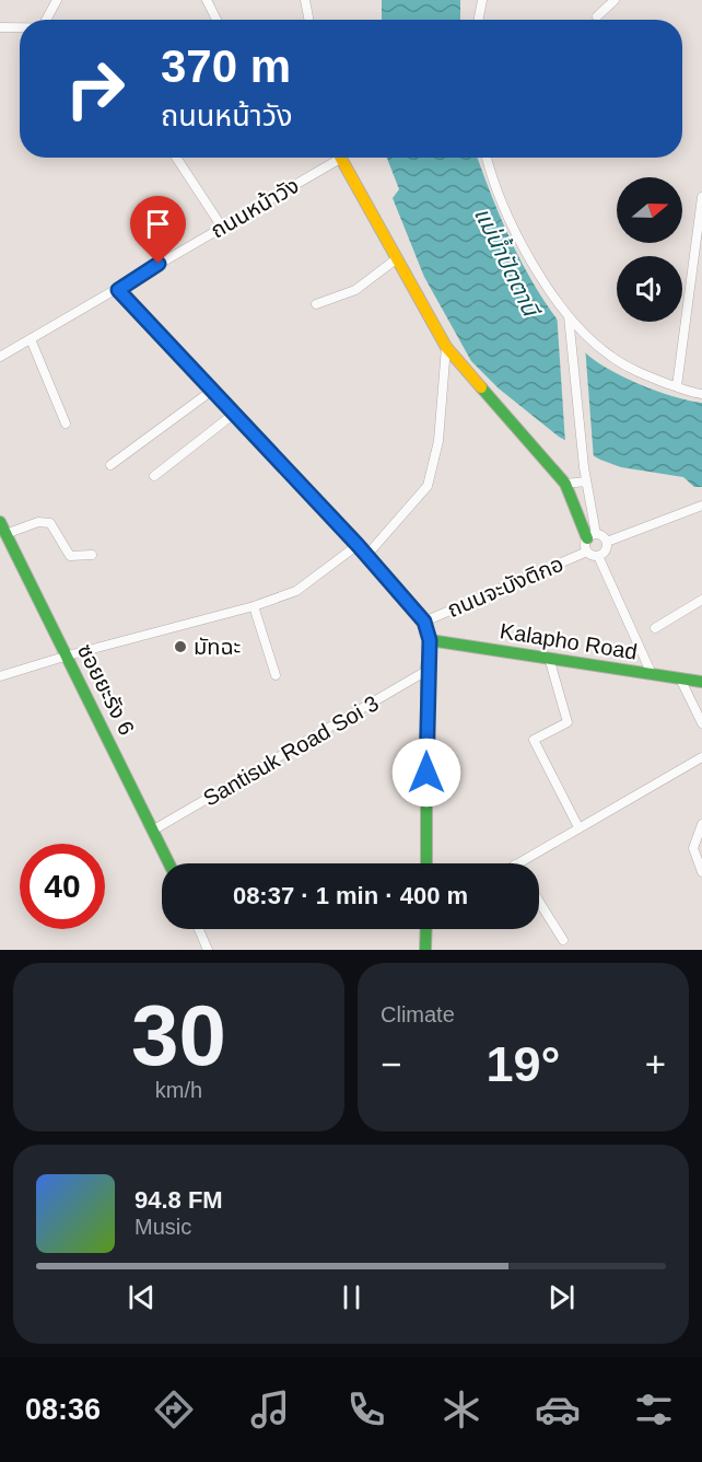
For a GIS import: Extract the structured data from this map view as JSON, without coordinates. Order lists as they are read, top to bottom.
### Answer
{
  "streets": {
    "street": [
      "ถนนหน้าวัง",
      "ถนนจะบังติกอ",
      "Kalapho Road",
      "ซอยยะรัง 6",
      "Santisuk Road Soi 3"
    ]
  },
  "crossings": [
    ["ซอยยะรัง 6", "Santisuk Road Soi 3"]
  ],
  "water": ["แม่น้ำปัตตานี"],
  "places": ["มัทฉะ"],
  "north": "right",
  "page": {
    "turn": ["370 m", "ถนนหน้าวัง"],
    "limit": "40",
    "trip": "08:37 · 1 min · 400 m",
    "tile": [
      ["30", "km/h"],
      "Climate"
    ],
    "heat": ["−", "19°", "+"],
    "song": ["94.8 FM", "Music"],
    "tabs": "08:36"
  }
}
